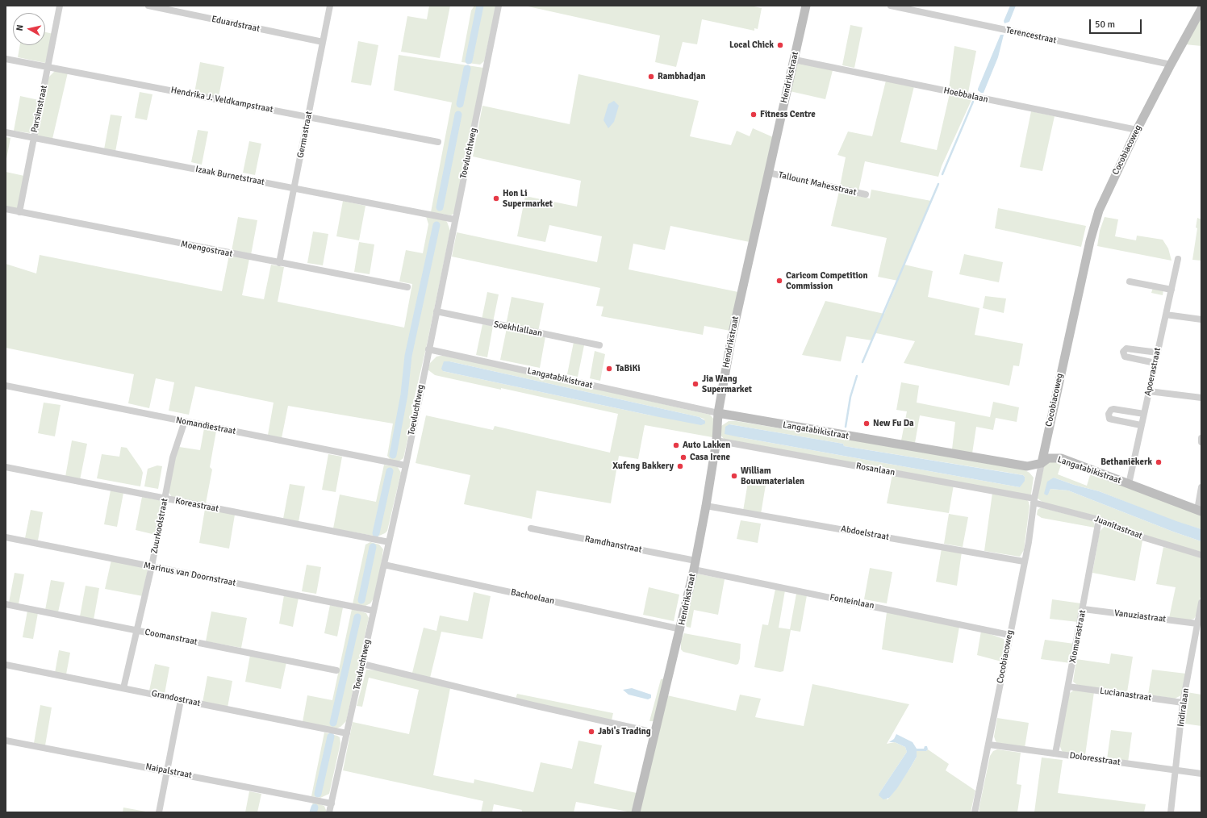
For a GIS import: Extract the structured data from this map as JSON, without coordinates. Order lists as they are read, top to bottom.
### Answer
{
  "streets": {
    "street": [
      "Eduardstraat",
      "Terencestraat",
      "Hendrikstraat",
      "Hoebbalaan",
      "Hendrika J. Veldkampstraat",
      "Parsimstraat",
      "Germastraat",
      "Cocobiacoweg",
      "Toevluchtweg",
      "Izaak Burnetstraat",
      "Tallount Mahesstraat",
      "Moengostraat",
      "Soekhlallaan",
      "Apoerastraat",
      "Langatabikistraat",
      "Nomandiestraat",
      "Rosanlaan",
      "Koreastraat",
      "Zuurkoolstraat",
      "Juanitastraat",
      "Abdoelstraat",
      "Ramdhanstraat",
      "Marinus van Doornstraat",
      "Bachoelaan",
      "Fonteinlaan",
      "Vanuziastraat",
      "Xiomarastraat",
      "Coomanstraat",
      "Lucianastraat",
      "Grandostraat",
      "Indiralaan",
      "Doloresstraat",
      "Naipalstraat"
    ]
  },
  "crossings": [
    ["Eduardstraat", "Germastraat"],
    ["Terencestraat", "Cocobiacoweg"],
    ["Hendrikstraat", "Hoebbalaan"],
    ["Hendrikstraat", "Tallount Mahesstraat"],
    ["Hendrikstraat", "Langatabikistraat"],
    ["Hendrikstraat", "Rosanlaan"],
    ["Hendrikstraat", "Abdoelstraat"],
    ["Hendrikstraat", "Ramdhanstraat"],
    ["Hendrikstraat", "Bachoelaan"],
    ["Hendrikstraat", "Fonteinlaan"],
    ["Hoebbalaan", "Cocobiacoweg"],
    ["Hendrika J. Veldkampstraat", "Parsimstraat"],
    ["Hendrika J. Veldkampstraat", "Germastraat"],
    ["Parsimstraat", "Izaak Burnetstraat"],
    ["Parsimstraat", "Moengostraat"],
    ["Germastraat", "Izaak Burnetstraat"],
    ["Germastraat", "Moengostraat"],
    ["Cocobiacoweg", "Langatabikistraat"],
    ["Cocobiacoweg", "Rosanlaan"],
    ["Cocobiacoweg", "Juanitastraat"],
    ["Cocobiacoweg", "Abdoelstraat"],
    ["Cocobiacoweg", "Fonteinlaan"],
    ["Cocobiacoweg", "Doloresstraat"],
    ["Toevluchtweg", "Izaak Burnetstraat"],
    ["Toevluchtweg", "Soekhlallaan"],
    ["Toevluchtweg", "Langatabikistraat"],
    ["Toevluchtweg", "Nomandiestraat"],
    ["Toevluchtweg", "Koreastraat"],
    ["Toevluchtweg", "Marinus van Doornstraat"],
    ["Toevluchtweg", "Bachoelaan"],
    ["Toevluchtweg", "Grandostraat"],
    ["Toevluchtweg", "Naipalstraat"],
    ["Apoerastraat", "Langatabikistraat"],
    ["Nomandiestraat", "Zuurkoolstraat"],
    ["Rosanlaan", "Juanitastraat"],
    ["Koreastraat", "Zuurkoolstraat"],
    ["Zuurkoolstraat", "Marinus van Doornstraat"],
    ["Zuurkoolstraat", "Coomanstraat"],
    ["Zuurkoolstraat", "Grandostraat"],
    ["Juanitastraat", "Xiomarastraat"],
    ["Vanuziastraat", "Xiomarastraat"],
    ["Vanuziastraat", "Indiralaan"],
    ["Xiomarastraat", "Lucianastraat"],
    ["Xiomarastraat", "Doloresstraat"],
    ["Lucianastraat", "Indiralaan"],
    ["Indiralaan", "Doloresstraat"]
  ],
  "places": [
    "Local Chick",
    "Rambhadjan",
    "Fitness Centre",
    "Hon Li Supermarket",
    "Caricom Competition Commission",
    "TaBiKi",
    "Jia Wang Supermarket",
    "New Fu Da",
    "Auto Lakken",
    "Casa Irene",
    "Bethaniëkerk",
    "Xufeng Bakkery",
    "William Bouwmaterialen",
    "Jabi's Trading"
  ],
  "scale_bar": "50 m",
  "north": "left"
}
